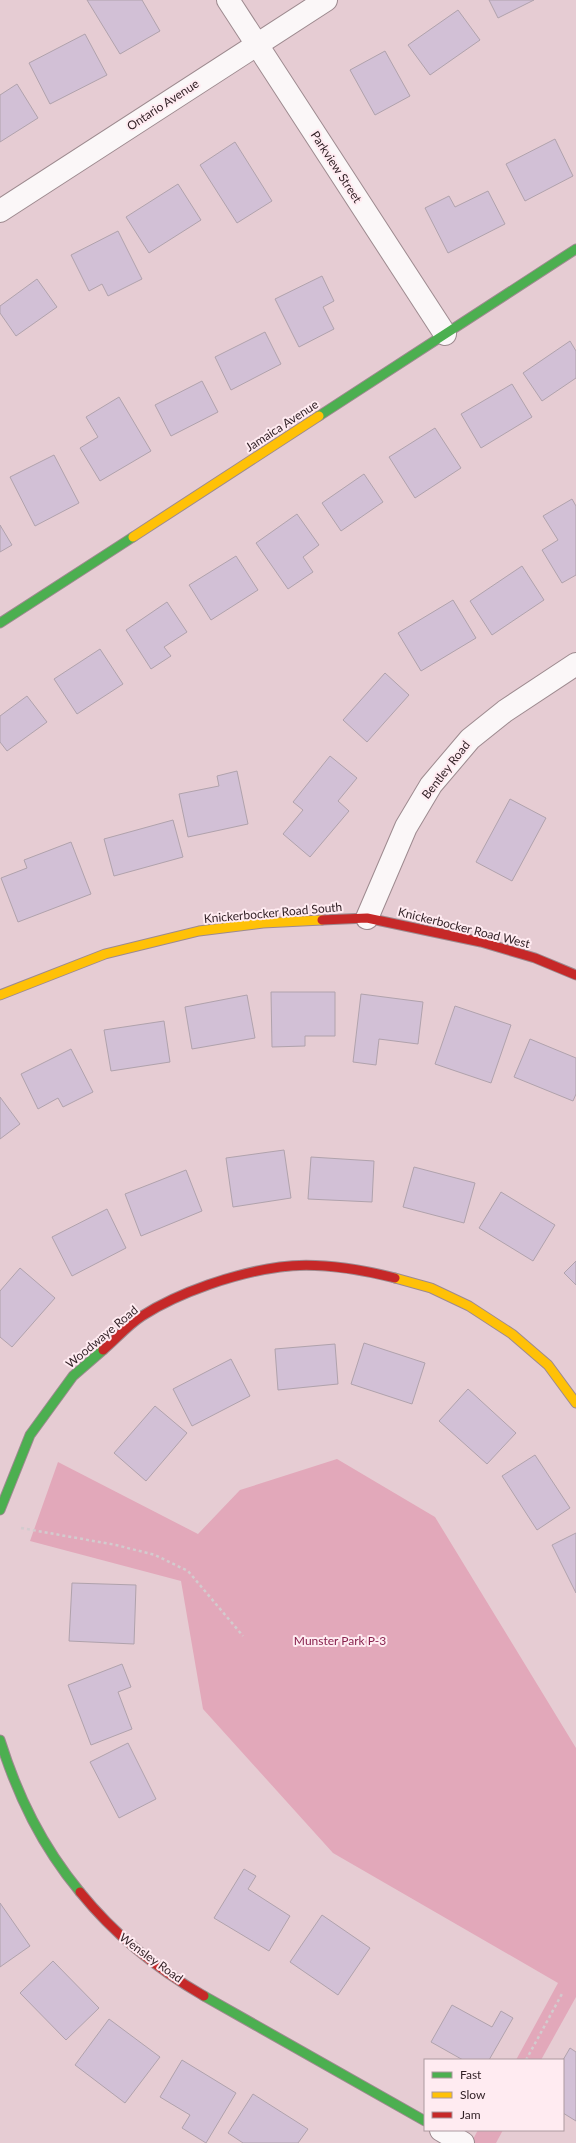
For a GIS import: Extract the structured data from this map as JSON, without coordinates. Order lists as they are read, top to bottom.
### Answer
{
  "streets": {
    "street": [
      "Ontario Avenue",
      "Parkview Street",
      "Jamaica Avenue",
      "Bentley Road",
      "Knickerbocker Road South",
      "Knickerbocker Road West",
      "Woodwaye Road",
      "Wensley Road"
    ]
  },
  "crossings": [
    ["Ontario Avenue", "Parkview Street"],
    ["Parkview Street", "Jamaica Avenue"],
    ["Bentley Road", "Knickerbocker Road South"],
    ["Bentley Road", "Knickerbocker Road West"],
    ["Knickerbocker Road South", "Knickerbocker Road West"]
  ],
  "parks": ["Munster Park P-3"],
  "legend": ["Fast", "Slow", "Jam"]
}
